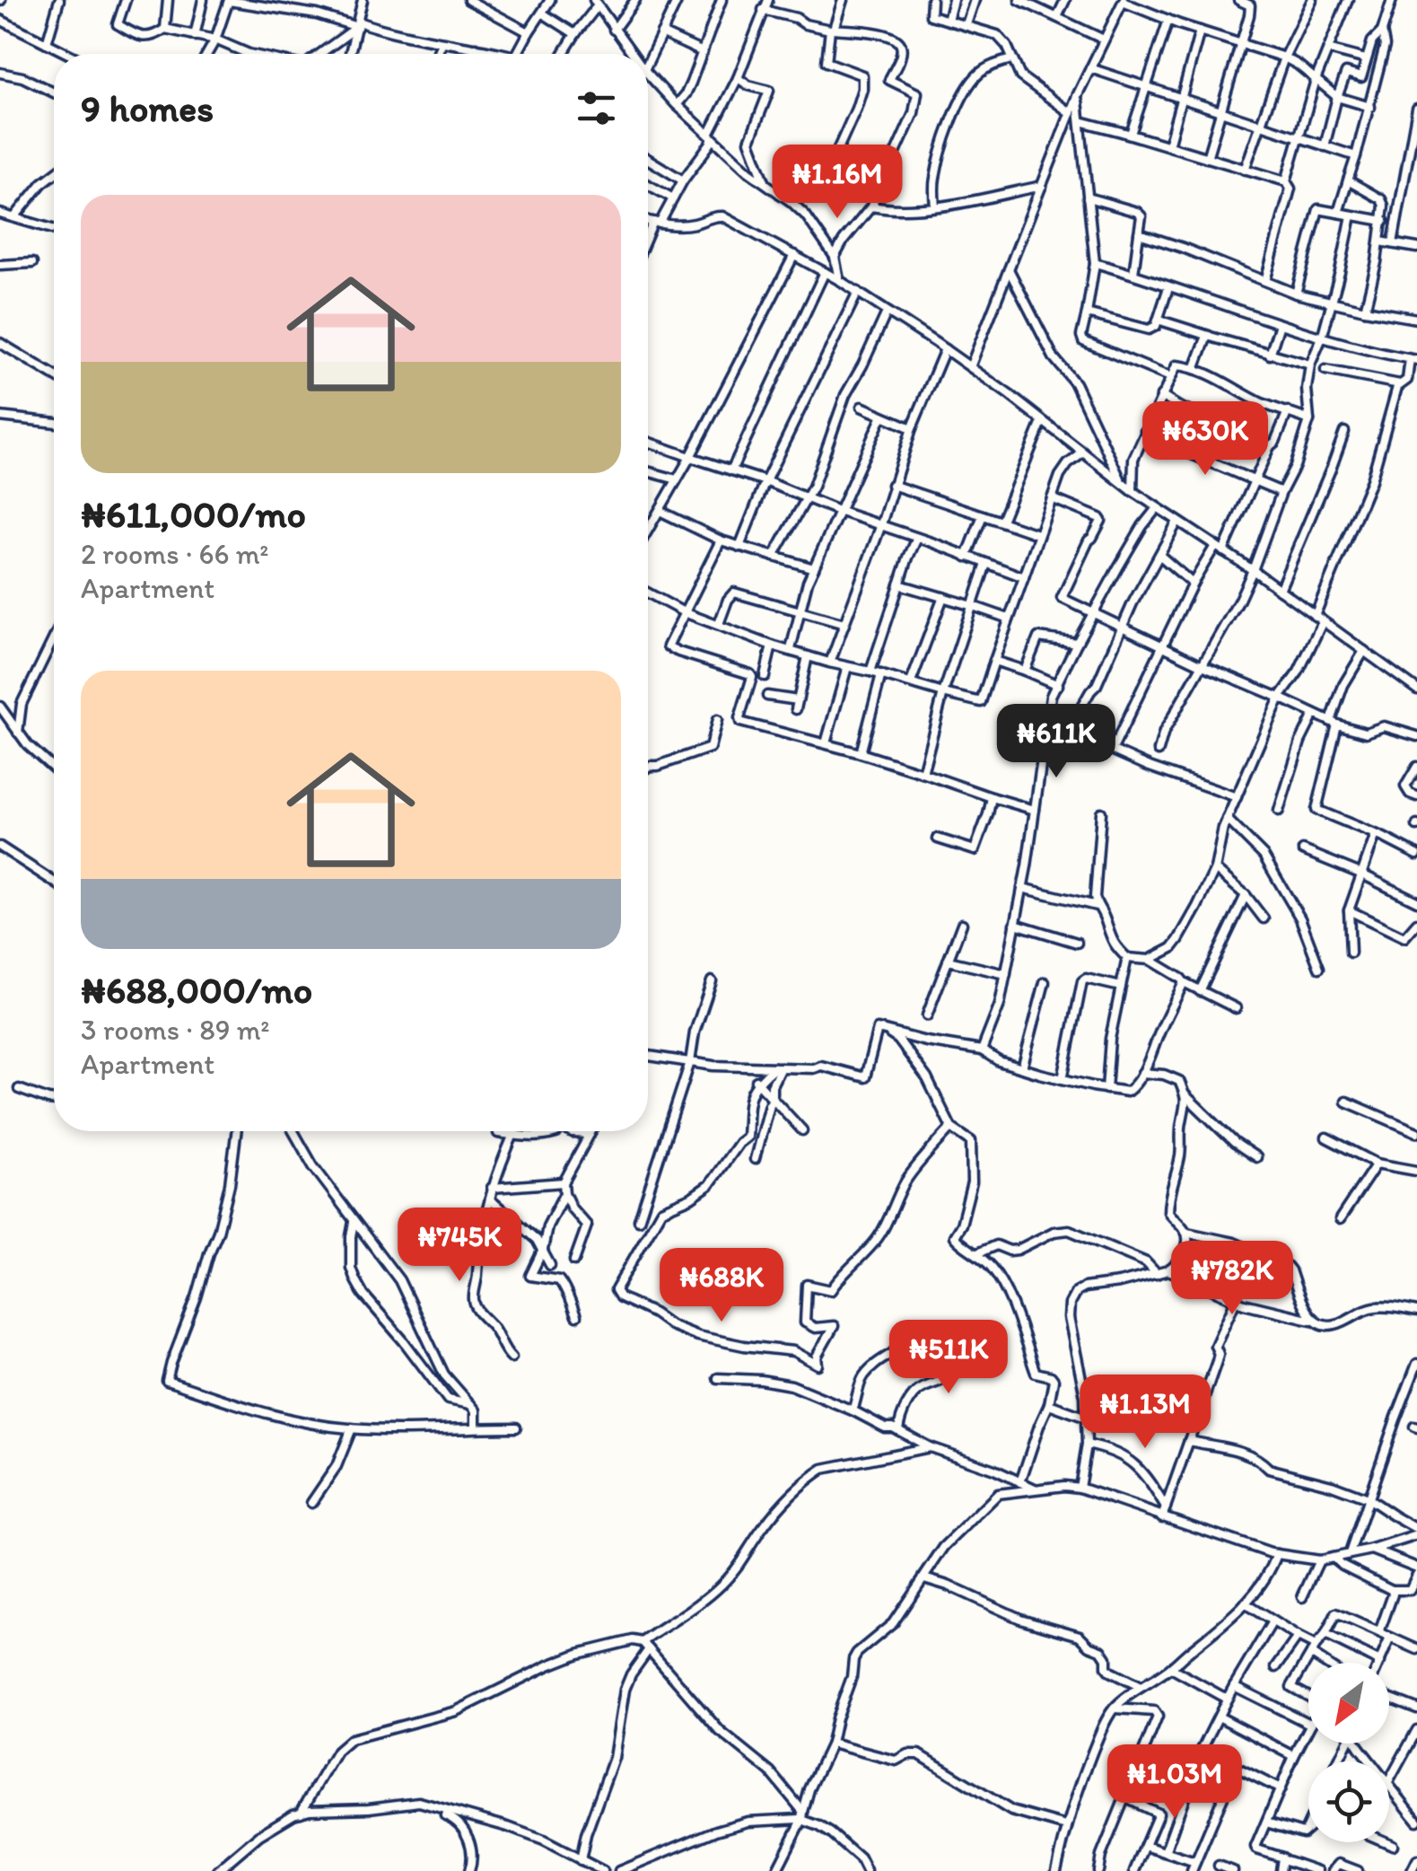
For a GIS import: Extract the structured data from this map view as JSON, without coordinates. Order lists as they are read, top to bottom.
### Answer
{
  "north": "bottom left",
  "page": {
    "heading": "9 homes",
    "price": [
      "₦1.16M",
      "₦630K",
      "₦611K",
      "₦745K",
      "₦782K",
      "₦688K",
      "₦511K",
      "₦1.13M",
      "₦1.03M"
    ],
    "list": [
      {
        "name": "₦611,000/mo",
        "note": "2 rooms · 66 m² · Apartment"
      },
      {
        "name": "₦688,000/mo",
        "note": "3 rooms · 89 m² · Apartment"
      }
    ]
  }
}
